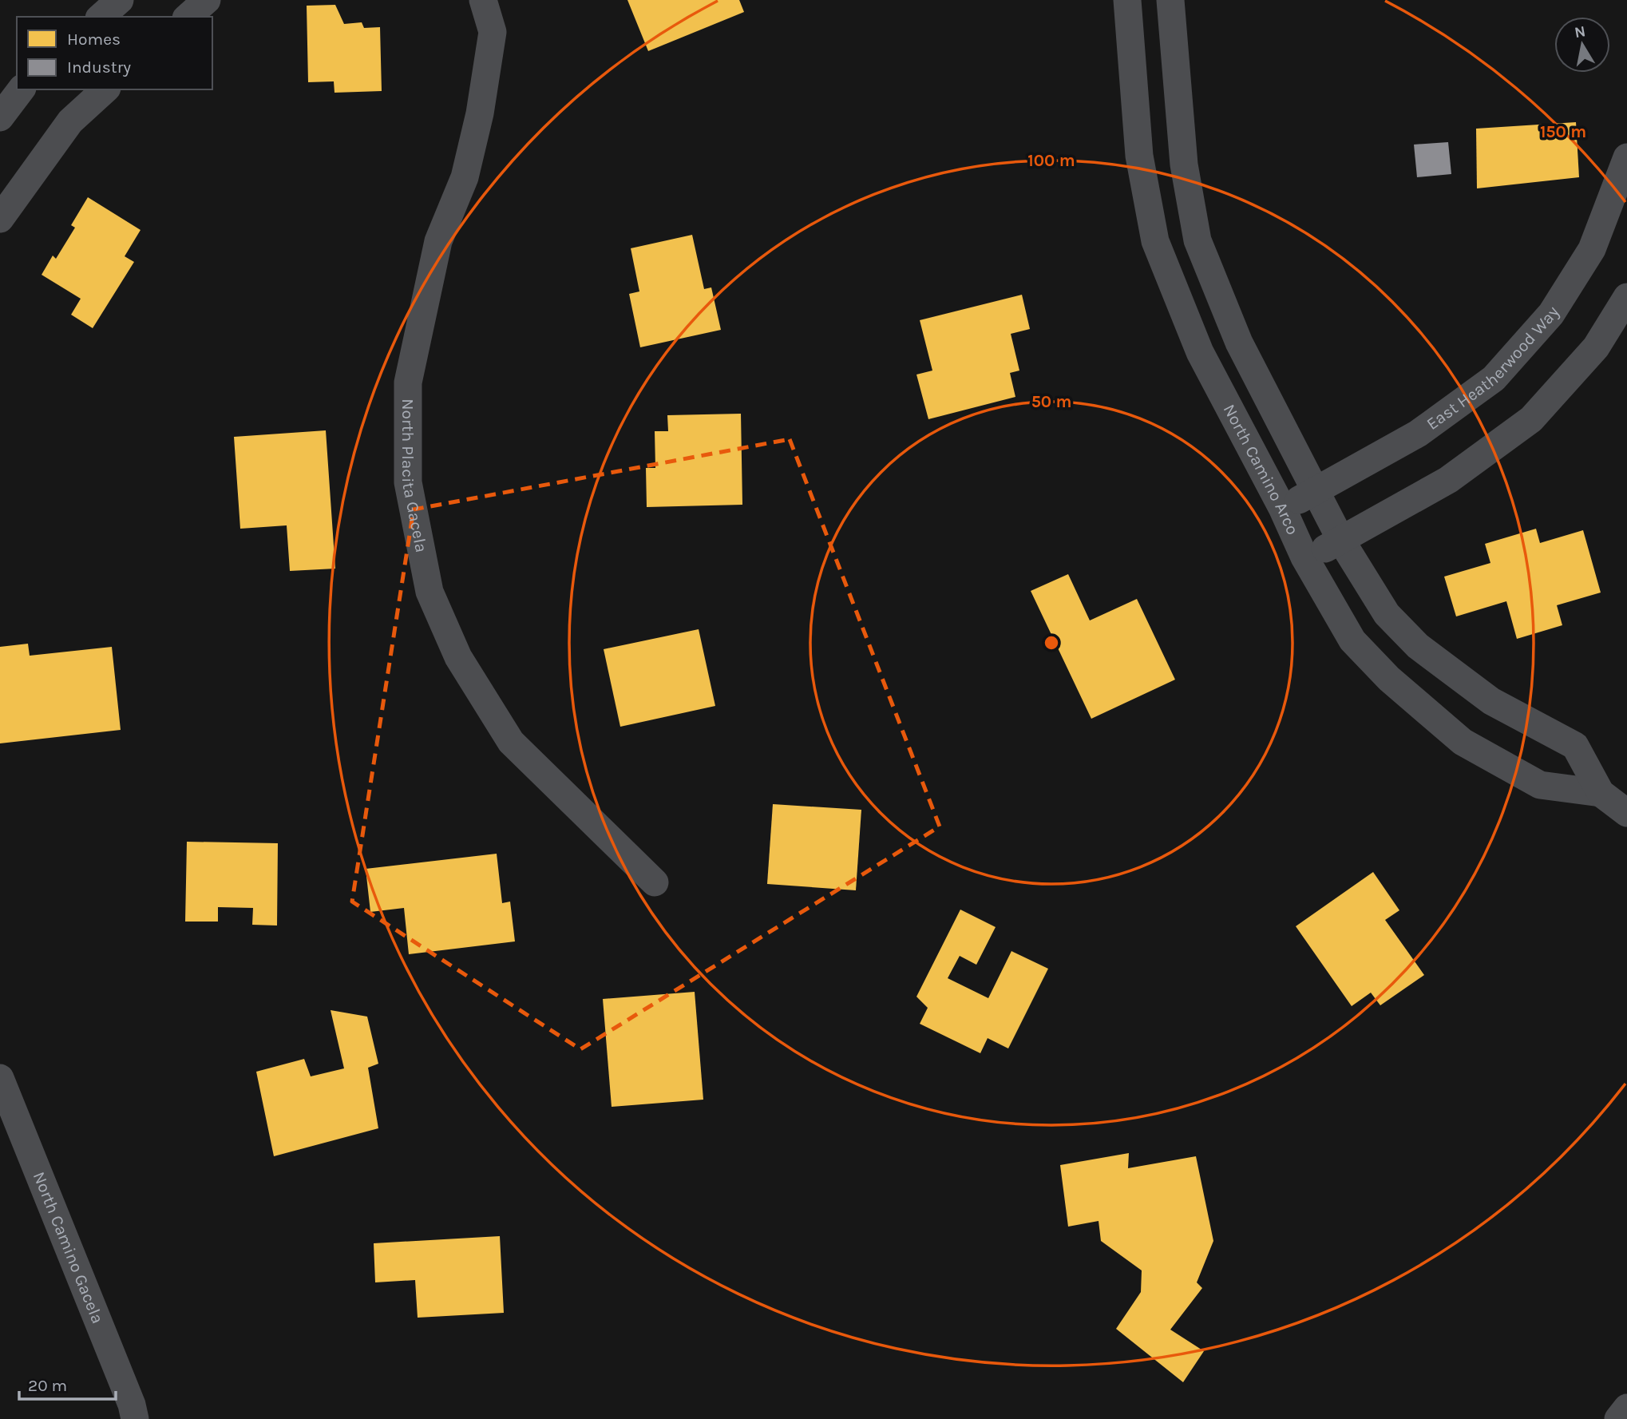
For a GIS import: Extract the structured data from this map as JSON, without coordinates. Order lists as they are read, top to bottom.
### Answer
{
  "streets": {
    "street": [
      "East Heatherwood Way",
      "North Camino Arco",
      "North Placita Gacela",
      "North Camino Gacela"
    ]
  },
  "crossings": [
    ["East Heatherwood Way", "North Camino Arco"]
  ],
  "legend": ["Homes", "Industry"],
  "scale_bar": "20 m",
  "north": "top",
  "rings": ["150 m", "100 m", "50 m"]
}
